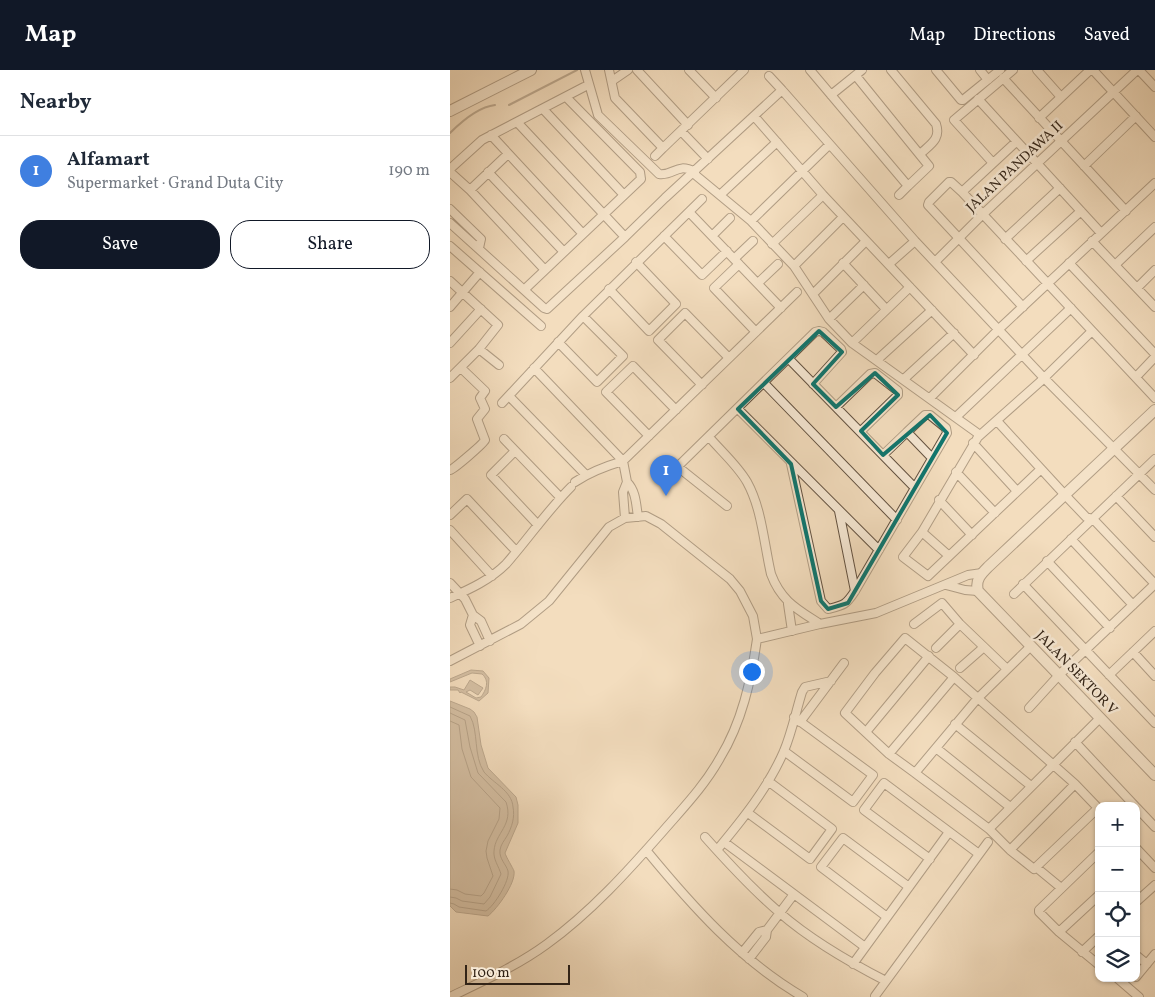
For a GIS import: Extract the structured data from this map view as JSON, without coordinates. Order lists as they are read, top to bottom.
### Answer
{
  "streets": {
    "street": ["JALAN PANDAWA II", "JALAN SEKTOR V"]
  },
  "scale_bar": "100 m",
  "page": {
    "header": "Map",
    "nav": ["Map", "Directions", "Saved"],
    "heading": "Nearby",
    "list": [
      {
        "mark": "1",
        "name": "Alfamart",
        "note": "Supermarket · Grand Duta City",
        "value": "190 m"
      }
    ],
    "buttons": ["Save", "Share"],
    "pins": "1",
    "map_buttons": ["+", "−"],
    "scale": "100 m"
  }
}
